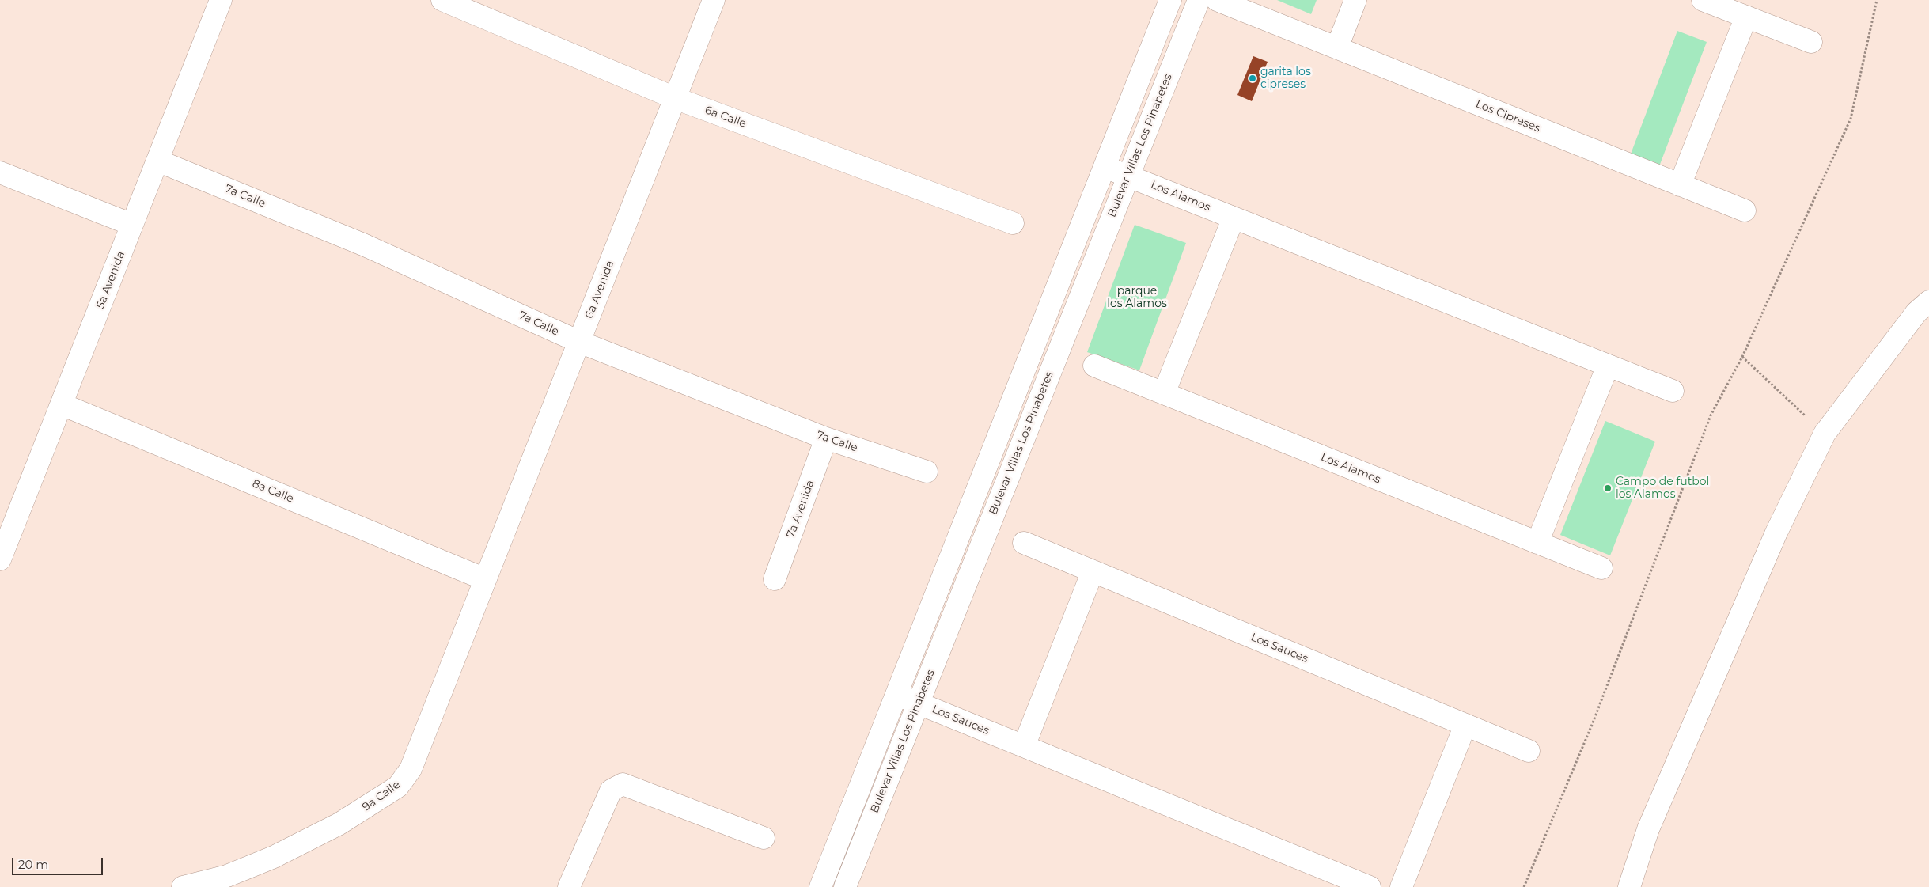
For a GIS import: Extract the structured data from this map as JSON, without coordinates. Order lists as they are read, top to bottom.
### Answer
{
  "streets": {
    "street": [
      "Los Cipreses",
      "6a Calle",
      "Bulevar Villas Los Pinabetes",
      "7a Calle",
      "Los Alamos",
      "5a Avenida",
      "6a Avenida",
      "8a Calle",
      "7a Avenida",
      "Los Sauces",
      "9a Calle"
    ]
  },
  "crossings": [
    ["6a Calle", "6a Avenida"],
    ["Bulevar Villas Los Pinabetes", "Los Alamos"],
    ["Bulevar Villas Los Pinabetes", "Los Sauces"],
    ["7a Calle", "5a Avenida"],
    ["7a Calle", "6a Avenida"],
    ["7a Calle", "7a Avenida"],
    ["5a Avenida", "8a Calle"],
    ["6a Avenida", "8a Calle"],
    ["6a Avenida", "9a Calle"],
    ["8a Calle", "9a Calle"]
  ],
  "parks": ["parque los Alamos"],
  "places": ["garita los cipreses", "Campo de futbol los Alamos"],
  "scale_bar": "20 m"
}
